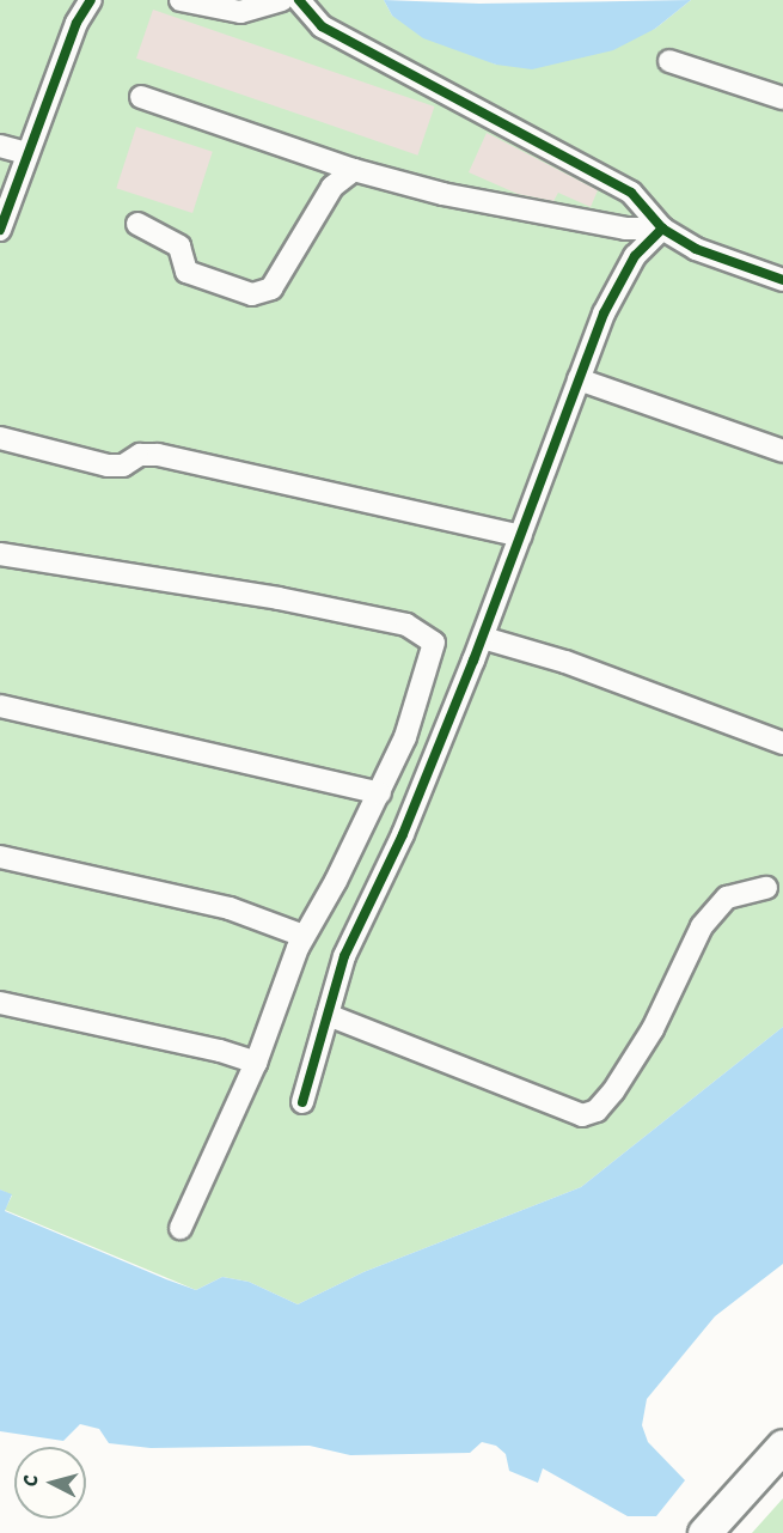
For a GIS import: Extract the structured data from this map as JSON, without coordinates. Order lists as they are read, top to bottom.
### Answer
{
  "north": "left"
}
